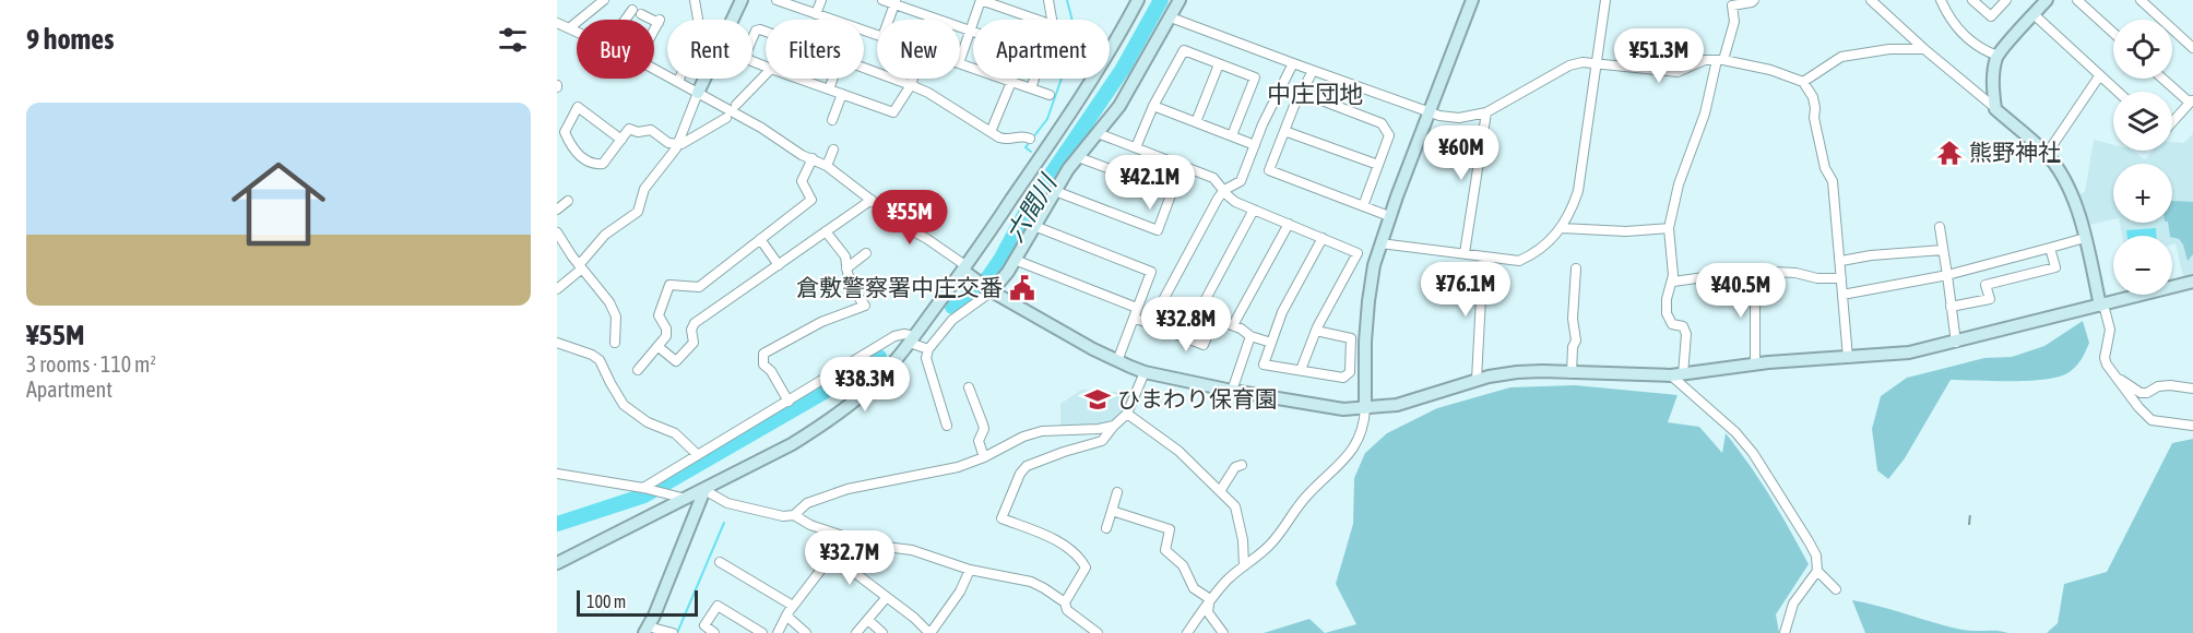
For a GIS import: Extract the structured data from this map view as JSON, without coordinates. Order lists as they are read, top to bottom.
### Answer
{
  "districts": ["中庄団地"],
  "water": ["六間川"],
  "places": {
    "temple": ["熊野神社"],
    "public building": ["倉敷警察署中庄交番"],
    "school or university": ["ひまわり保育園"]
  },
  "scale_bar": "100 m",
  "page": {
    "heading": "9 homes",
    "map_buttons": ["+", "−"],
    "chip": [
      "Buy",
      "Rent",
      "Filters",
      "New",
      "Apartment"
    ],
    "price": [
      "¥51.3M",
      "¥60M",
      "¥42.1M",
      "¥55M",
      "¥76.1M",
      "¥40.5M",
      "¥32.8M",
      "¥38.3M",
      "¥32.7M"
    ],
    "list": [
      {
        "name": "¥55M",
        "note": "3 rooms · 110 m² · Apartment"
      }
    ],
    "scale": "100 m"
  }
}
